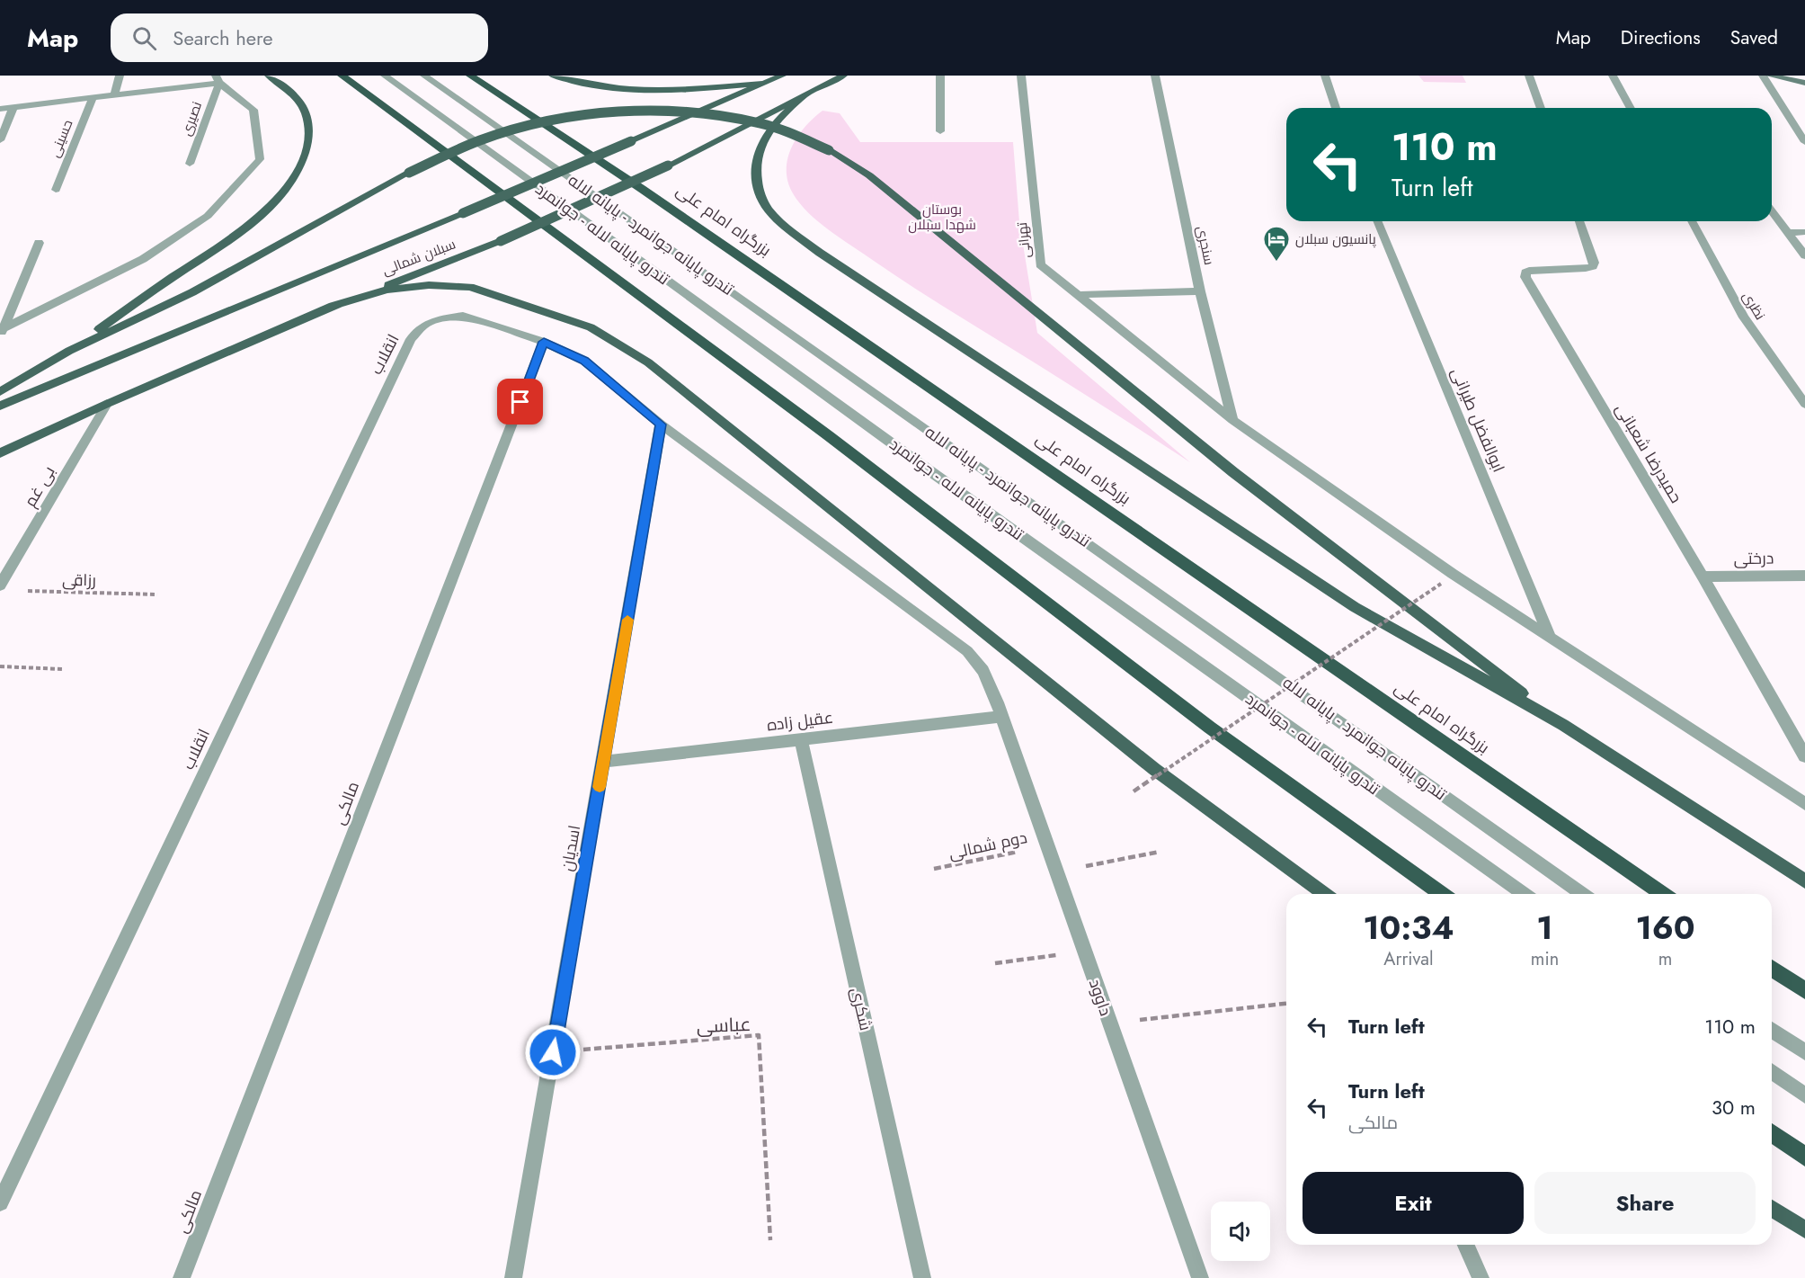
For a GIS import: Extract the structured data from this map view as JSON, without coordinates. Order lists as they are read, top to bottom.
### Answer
{
  "streets": {
    "highway": ["بزرگراه امام علی"],
    "main road": ["سبلان شمالی"],
    "street": [
      "نصیری",
      "حسینی",
      "تندرو پایانه لاله - جوانمرد",
      "تندرو پایانه جوانمرد - پایانه لاله",
      "تهرانی",
      "سنجری",
      "نظری",
      "انقلاب",
      "ابوالفضل طیرانی",
      "حمیدرضا شعبانی",
      "بی غم",
      "درختی",
      "عقیل زاده",
      "مالکی",
      "اسدیان",
      "داوود",
      "شکری"
    ],
    "path": ["رزاقی", "دوم شمالی", "عباسی"]
  },
  "crossings": [
    ["تهرانی", "سنجری"],
    ["تهرانی", "ابوالفضل طیرانی"],
    ["سبلان شمالی", "بی غم"],
    ["انقلاب", "داوود"],
    ["حمیدرضا شعبانی", "درختی"],
    ["عقیل زاده", "اسدیان"],
    ["عقیل زاده", "داوود"],
    ["عقیل زاده", "شکری"],
    ["مالکی", "داوود"],
    ["دوم شمالی", "داوود"],
    ["اسدیان", "داوود"],
    ["اسدیان", "عباسی"]
  ],
  "parks": ["بوستان شهدا سبلان"],
  "places": {
    "hotel": ["پانسیون سبلان"]
  },
  "page": {
    "header": "Map",
    "search": "Search here",
    "nav": ["Map", "Directions", "Saved"],
    "turn": ["110 m", "Turn left"],
    "eta": [
      "10:34",
      "Arrival",
      "1",
      "min",
      "160",
      "m"
    ],
    "list": [
      {
        "name": "Turn left",
        "value": "110 m"
      },
      {
        "name": "Turn left",
        "note": "مالکی",
        "value": "30 m"
      }
    ],
    "buttons": ["Exit", "Share"]
  }
}
